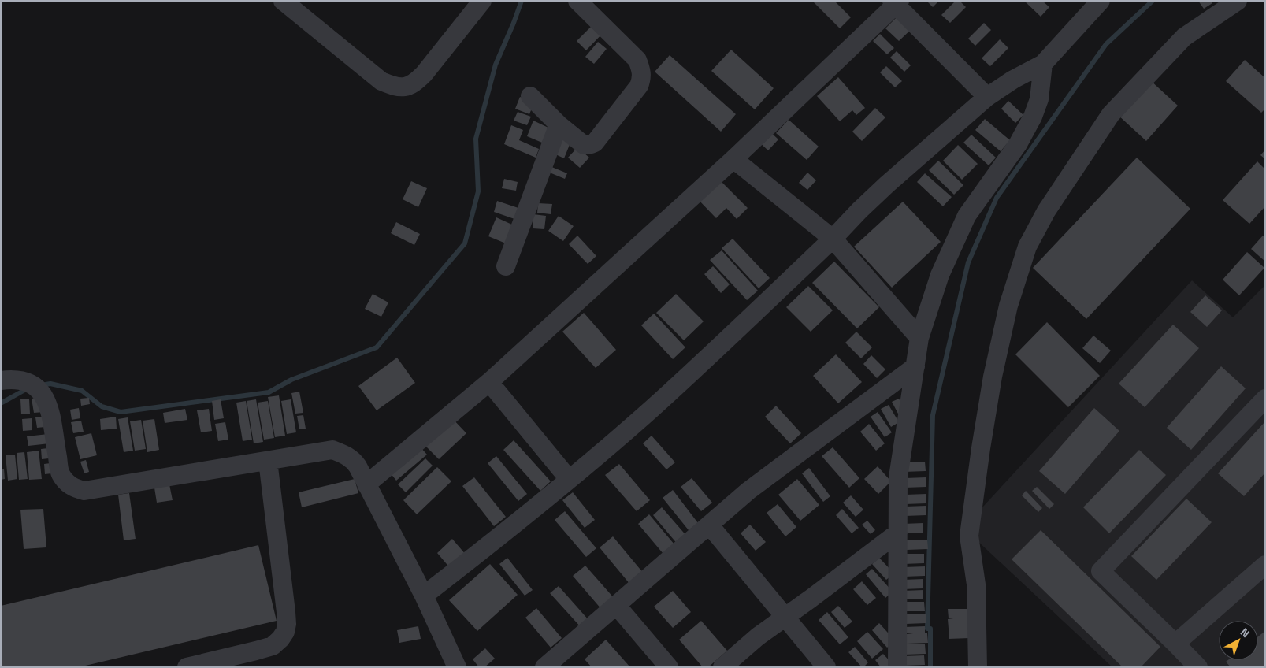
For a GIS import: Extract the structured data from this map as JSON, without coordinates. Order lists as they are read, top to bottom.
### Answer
{
  "north": "top right"
}
